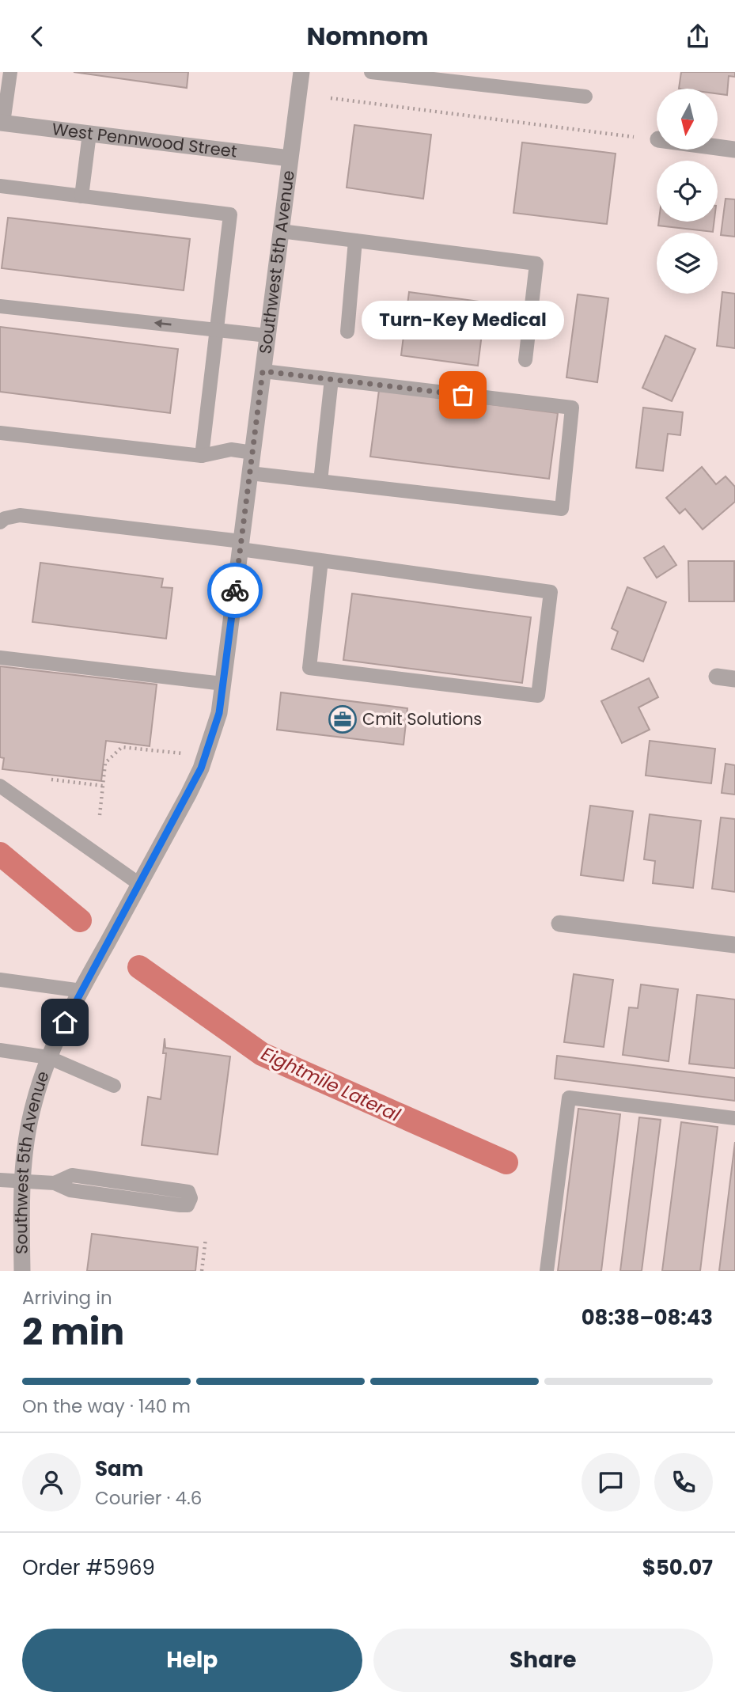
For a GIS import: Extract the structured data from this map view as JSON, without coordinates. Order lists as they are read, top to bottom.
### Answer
{
  "streets": {
    "street": ["West Pennwood Street", "Southwest 5th Avenue"]
  },
  "crossings": [
    ["West Pennwood Street", "Southwest 5th Avenue"]
  ],
  "water": ["Eightmile Lateral"],
  "places": {
    "other": ["Turn-Key Medical"],
    "office": ["Cmit Solutions"]
  },
  "north": "bottom",
  "page": {
    "header": "Nomnom",
    "bubble": "Turn-Key Medical",
    "heading": ["2 min", "Arriving in", "08:38–08:43"],
    "panel": [
      "Sam",
      "Courier · 4.6",
      "Order #5969",
      "$50.07"
    ],
    "bar": "On the way · 140 m",
    "buttons": ["Help", "Share"]
  }
}
